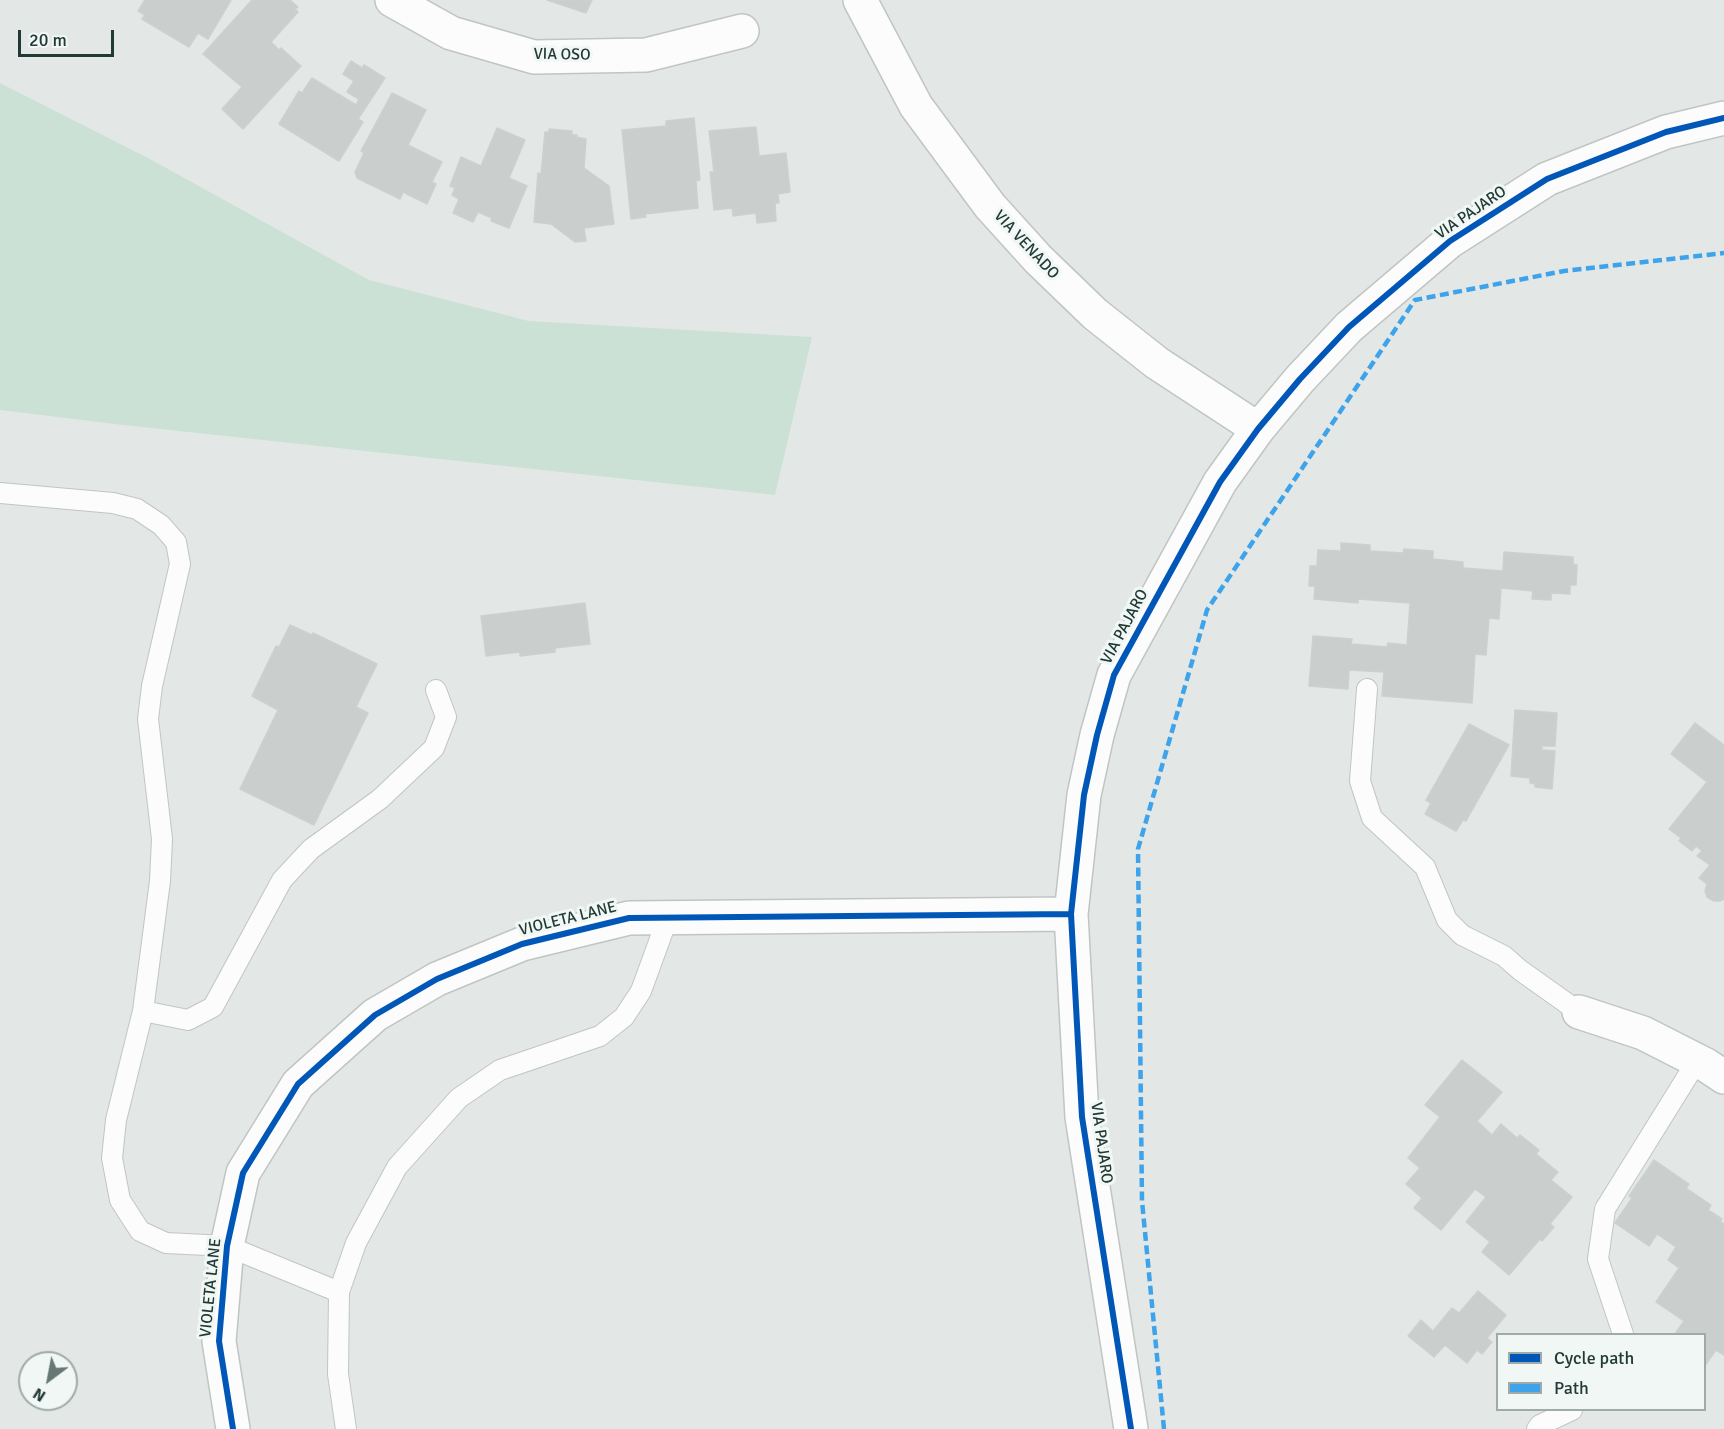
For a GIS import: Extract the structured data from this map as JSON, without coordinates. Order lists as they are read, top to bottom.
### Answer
{
  "streets": {
    "street": [
      "VIA OSO",
      "VIA PAJARO",
      "VIA VENADO",
      "VIOLETA LANE"
    ]
  },
  "crossings": [
    ["VIA PAJARO", "VIA VENADO"],
    ["VIA PAJARO", "VIOLETA LANE"]
  ],
  "legend": ["Cycle path", "Path"],
  "scale_bar": "20 m",
  "north": "bottom left"
}
